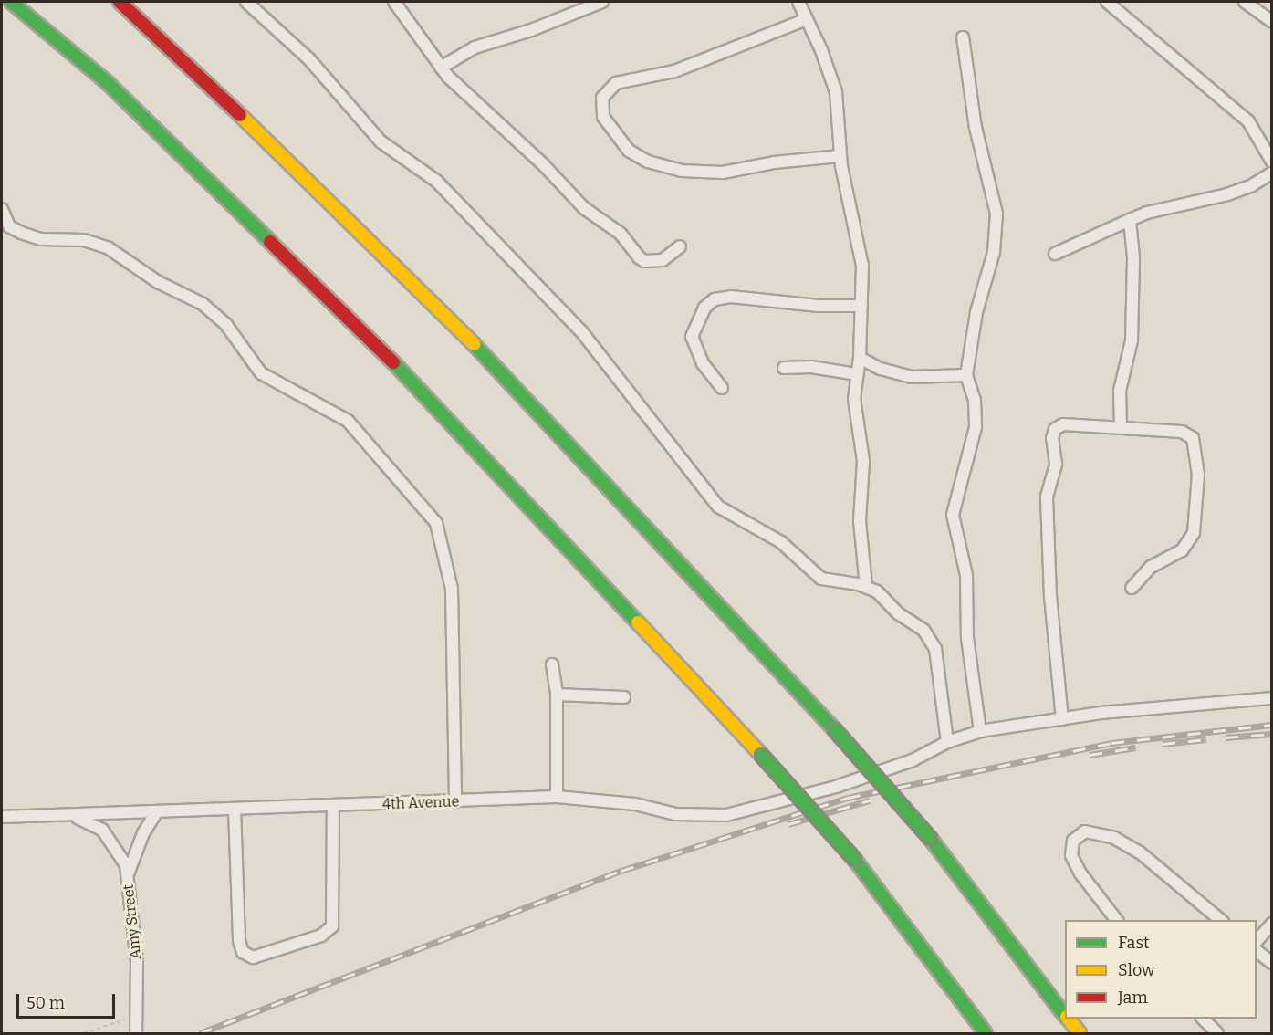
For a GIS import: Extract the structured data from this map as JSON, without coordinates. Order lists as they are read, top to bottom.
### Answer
{
  "streets": {
    "street": ["4th Avenue", "Amy Street"]
  },
  "crossings": [
    ["4th Avenue", "Amy Street"]
  ],
  "legend": ["Fast", "Slow", "Jam"],
  "scale_bar": "50 m"
}
